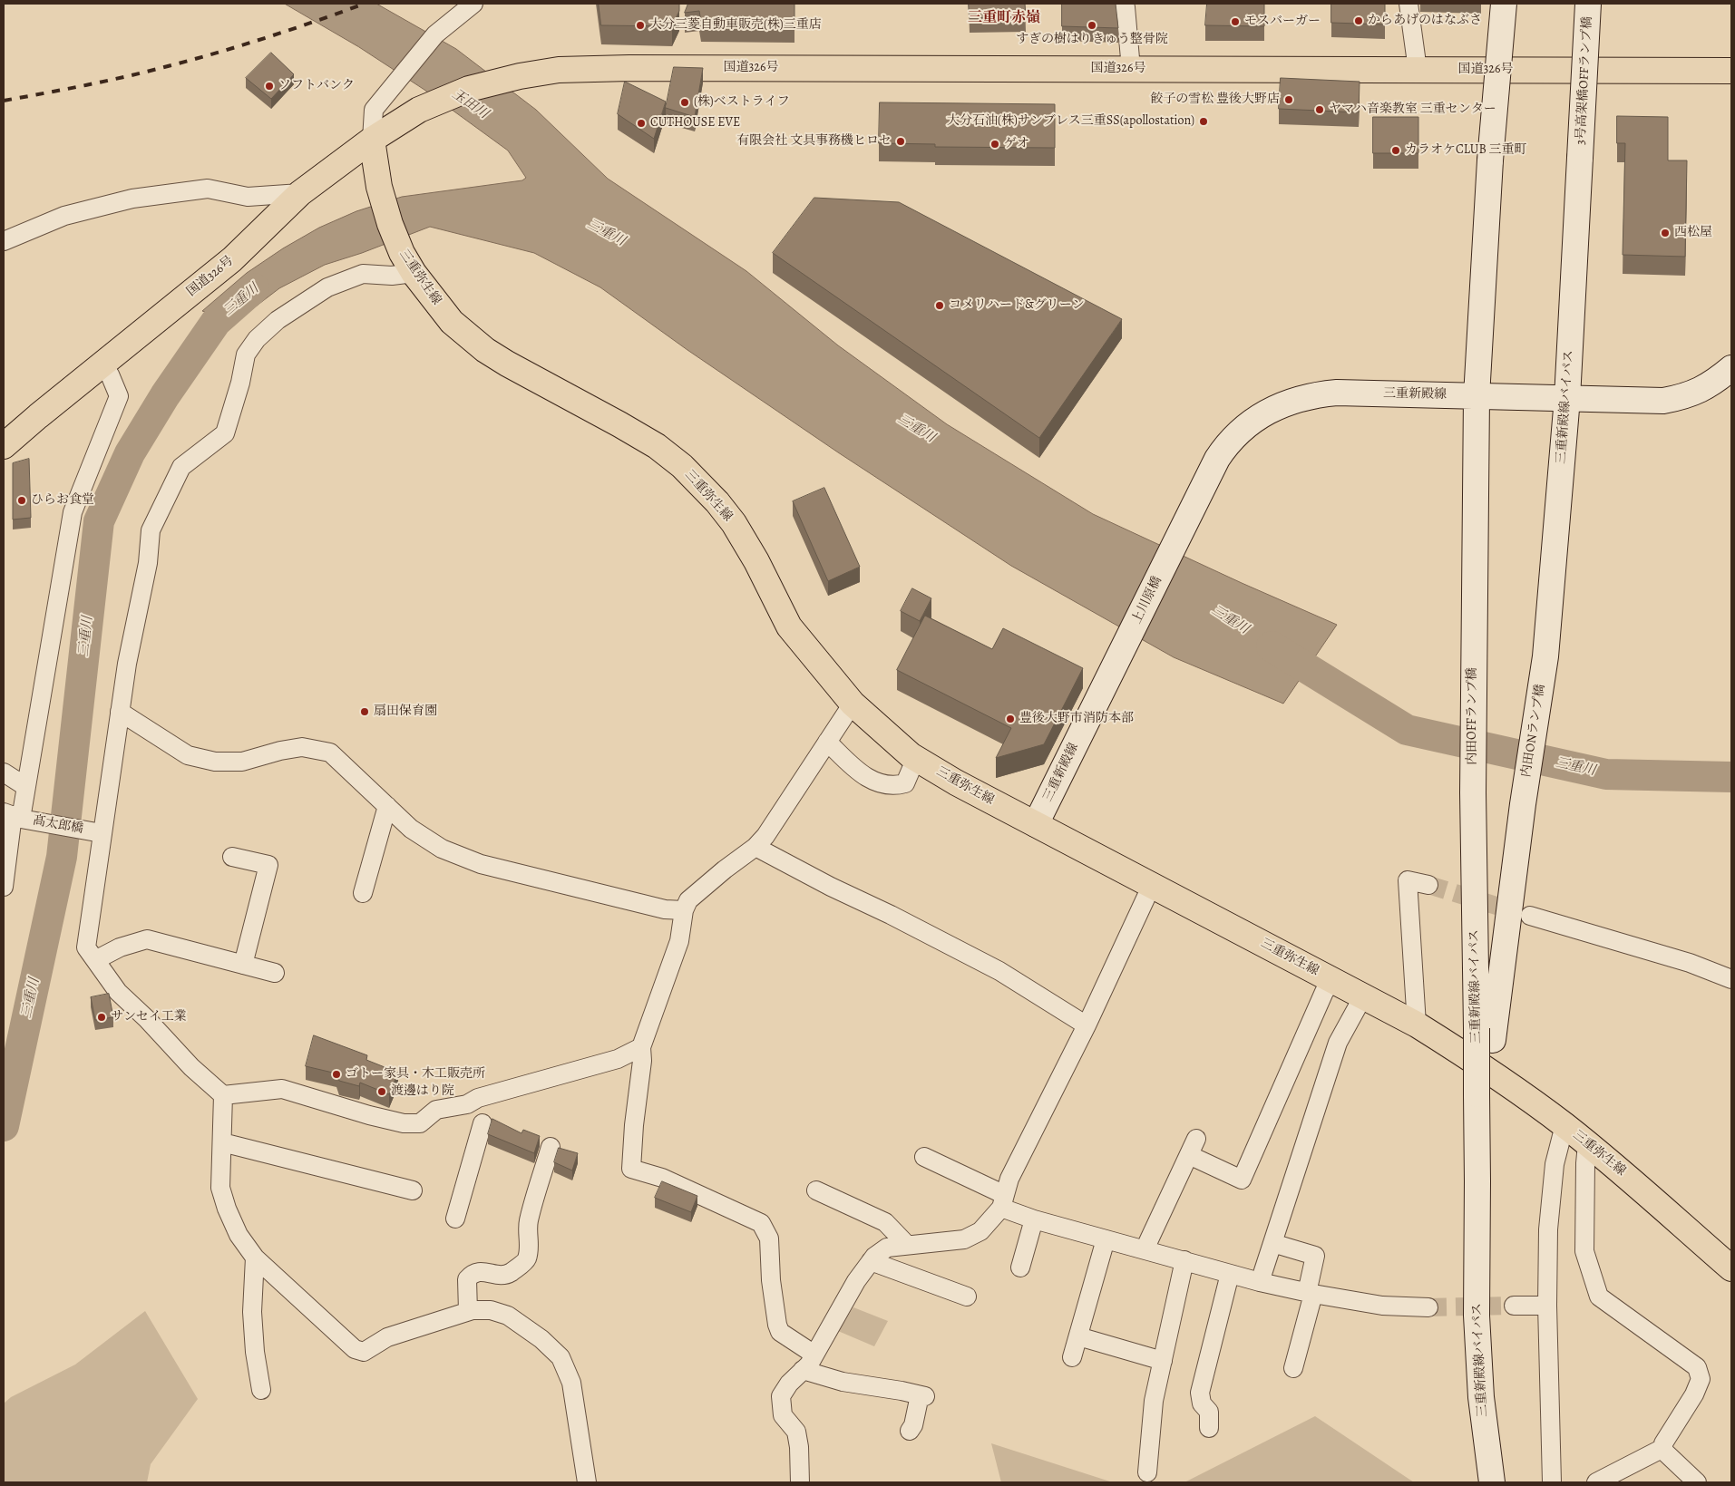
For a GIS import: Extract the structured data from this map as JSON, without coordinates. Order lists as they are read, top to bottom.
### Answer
{
  "streets": {
    "main road": [
      "国道326号",
      "3号高架橋OFFランプ橋",
      "三重弥生線",
      "三重新殿線",
      "三重新殿線バイパス",
      "上川原橋",
      "内田OFFランプ橋",
      "内田ONランプ橋"
    ],
    "street": ["髙太郎橋"]
  },
  "crossings": [
    ["国道326号", "三重弥生線"],
    ["3号高架橋OFFランプ橋", "三重新殿線バイパス"],
    ["三重弥生線", "三重新殿線"],
    ["三重新殿線", "三重新殿線バイパス"],
    ["三重新殿線", "上川原橋"],
    ["三重新殿線", "内田OFFランプ橋"],
    ["三重新殿線バイパス", "内田OFFランプ橋"],
    ["三重新殿線バイパス", "内田ONランプ橋"]
  ],
  "districts": ["三重町赤嶺"],
  "water": ["玉田川", "三重川"],
  "places": [
    "からあげのはなぶさ",
    "モスバーガー",
    "大分三菱自動車販売(株)三重店",
    "すぎの樹はりきゅう整骨院",
    "ソフトバンク",
    "餃子の雪松 豊後大野店",
    "(株)ベストライフ",
    "ヤマハ音楽教室 三重センター",
    "大分石油(株)サンブレス三重SS(apollostation)",
    "CUTHOUSE EVE",
    "有限会社 文具事務機ヒロセ",
    "ゲオ",
    "カラオケCLUB 三重町",
    "西松屋",
    "コメリハード&グリーン",
    "ひらお食堂",
    "扇田保育園",
    "豊後大野市消防本部",
    "サンセイ工業",
    "ゴトー家具・木工販売所",
    "渡邊はり院"
  ]
}
